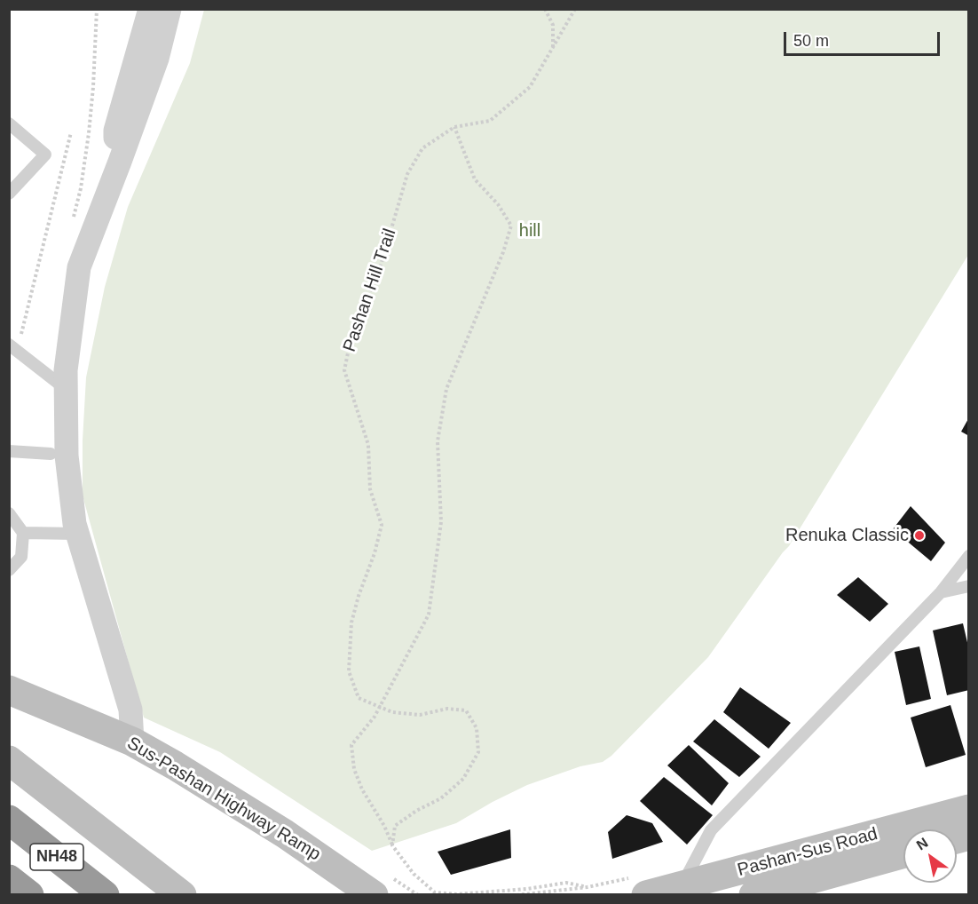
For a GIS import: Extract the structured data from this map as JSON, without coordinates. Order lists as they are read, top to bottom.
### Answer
{
  "streets": {
    "highway": ["NH48"],
    "street": ["Sus-Pashan Highway Ramp", "Pashan-Sus Road"],
    "path": ["Pashan Hill Trail"]
  },
  "parks": ["hill"],
  "places": ["Renuka Classic"],
  "scale_bar": "50 m",
  "north": "top left"
}
